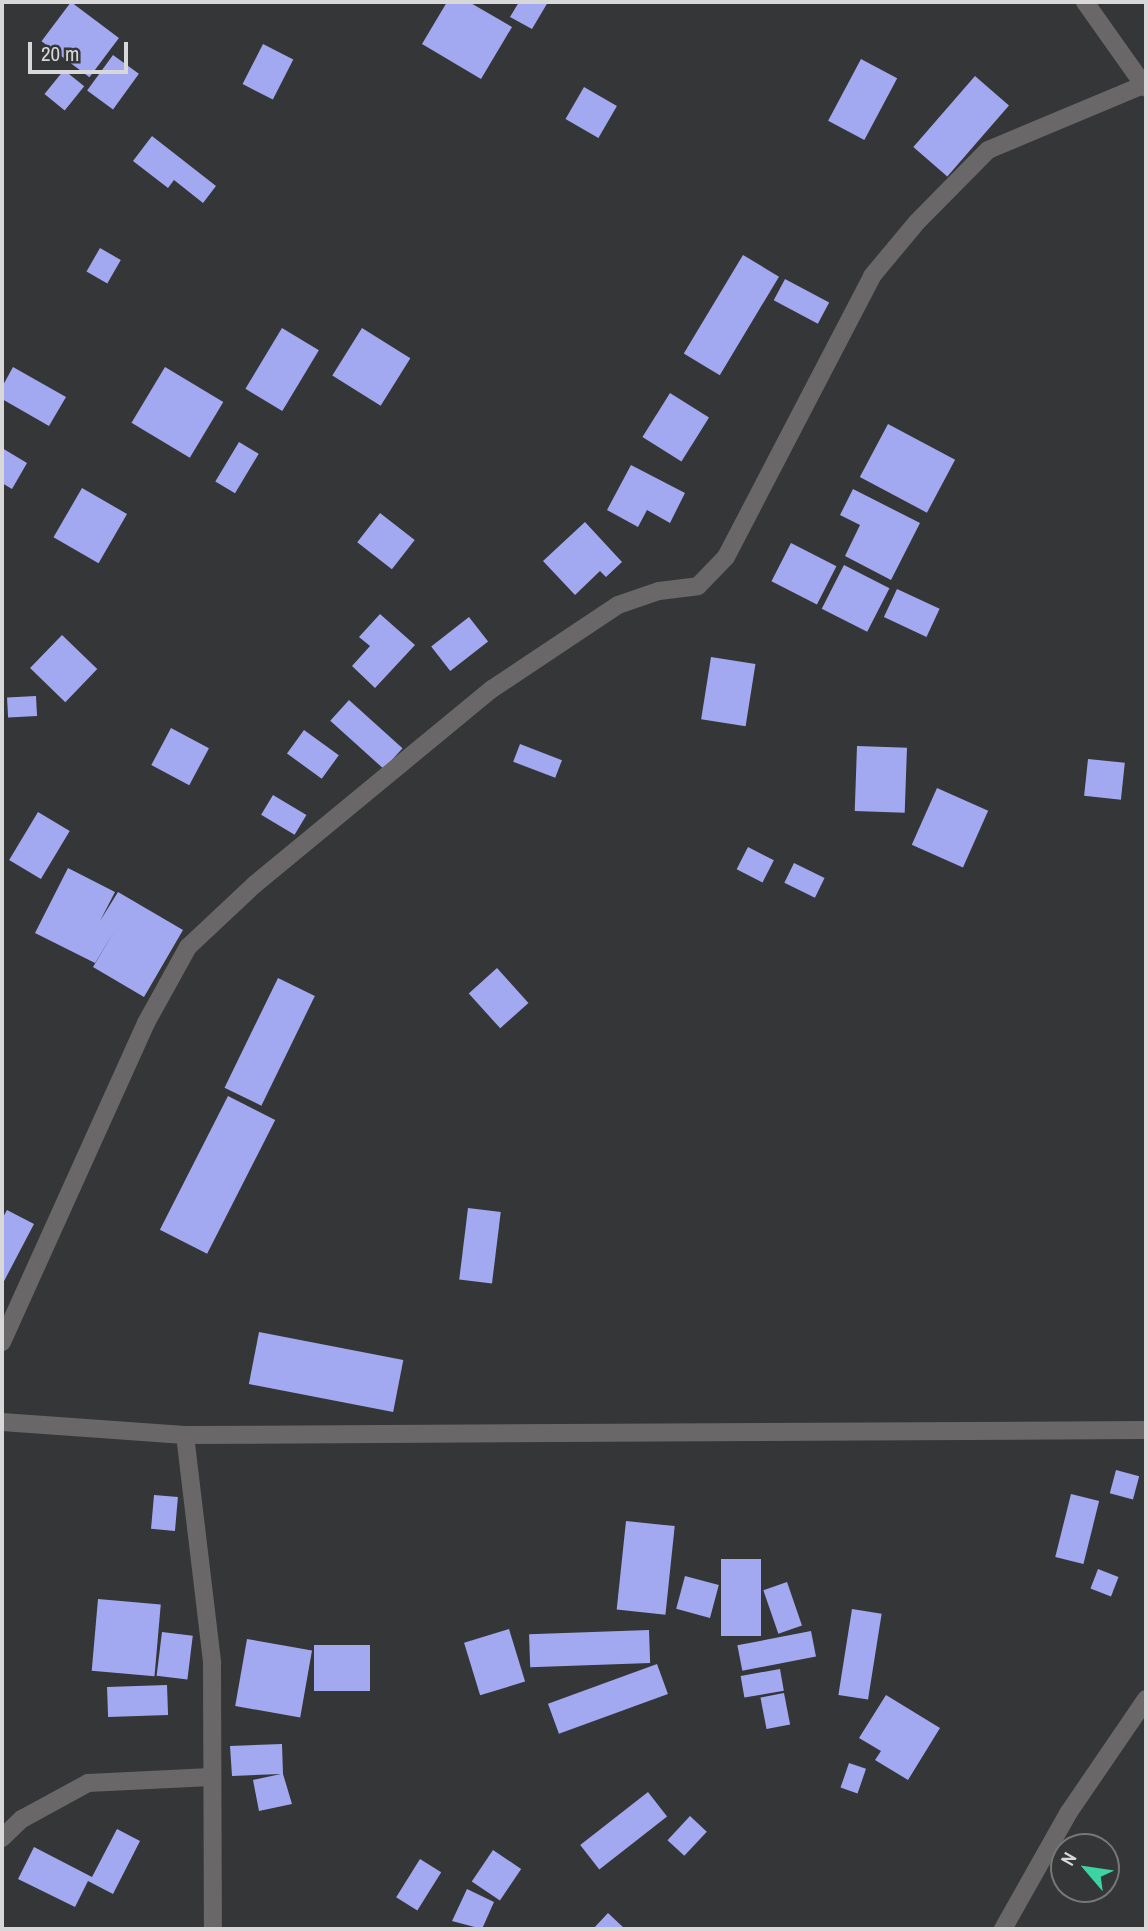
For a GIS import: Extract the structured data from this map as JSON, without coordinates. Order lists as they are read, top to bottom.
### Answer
{
  "scale_bar": "20 m",
  "north": "top left"
}
